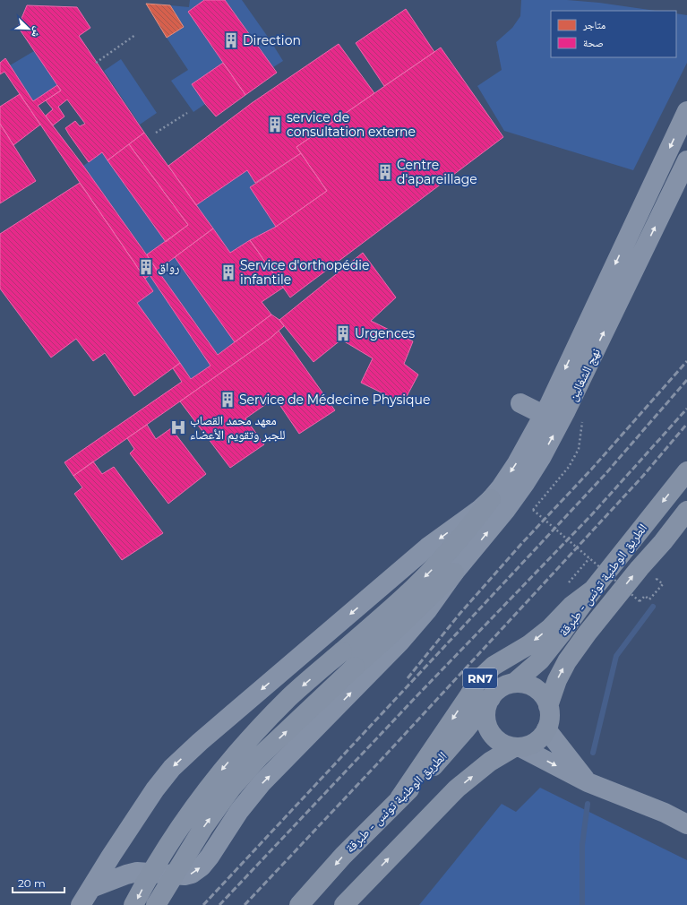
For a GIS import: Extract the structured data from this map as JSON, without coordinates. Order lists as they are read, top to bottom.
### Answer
{
  "streets": {
    "main road": ["الطريق الوطنية تونس - طبرقة", "RN7"],
    "street": ["نهج الشغالين"]
  },
  "crossings": [
    ["الطريق الوطنية تونس - طبرقة", "RN7"]
  ],
  "places": {
    "building": [
      "Direction",
      "service de consultation externe",
      "Centre d'apareillage",
      "رواق",
      "Service d'orthopédie infantile",
      "Urgences",
      "Service de Médecine Physique"
    ],
    "hospital": ["معهد محمد القصاب للجبر وتقويم الأعضاء"]
  },
  "legend": ["متاجر", "صحة"],
  "scale_bar": "20 m",
  "north": "bottom right"
}
